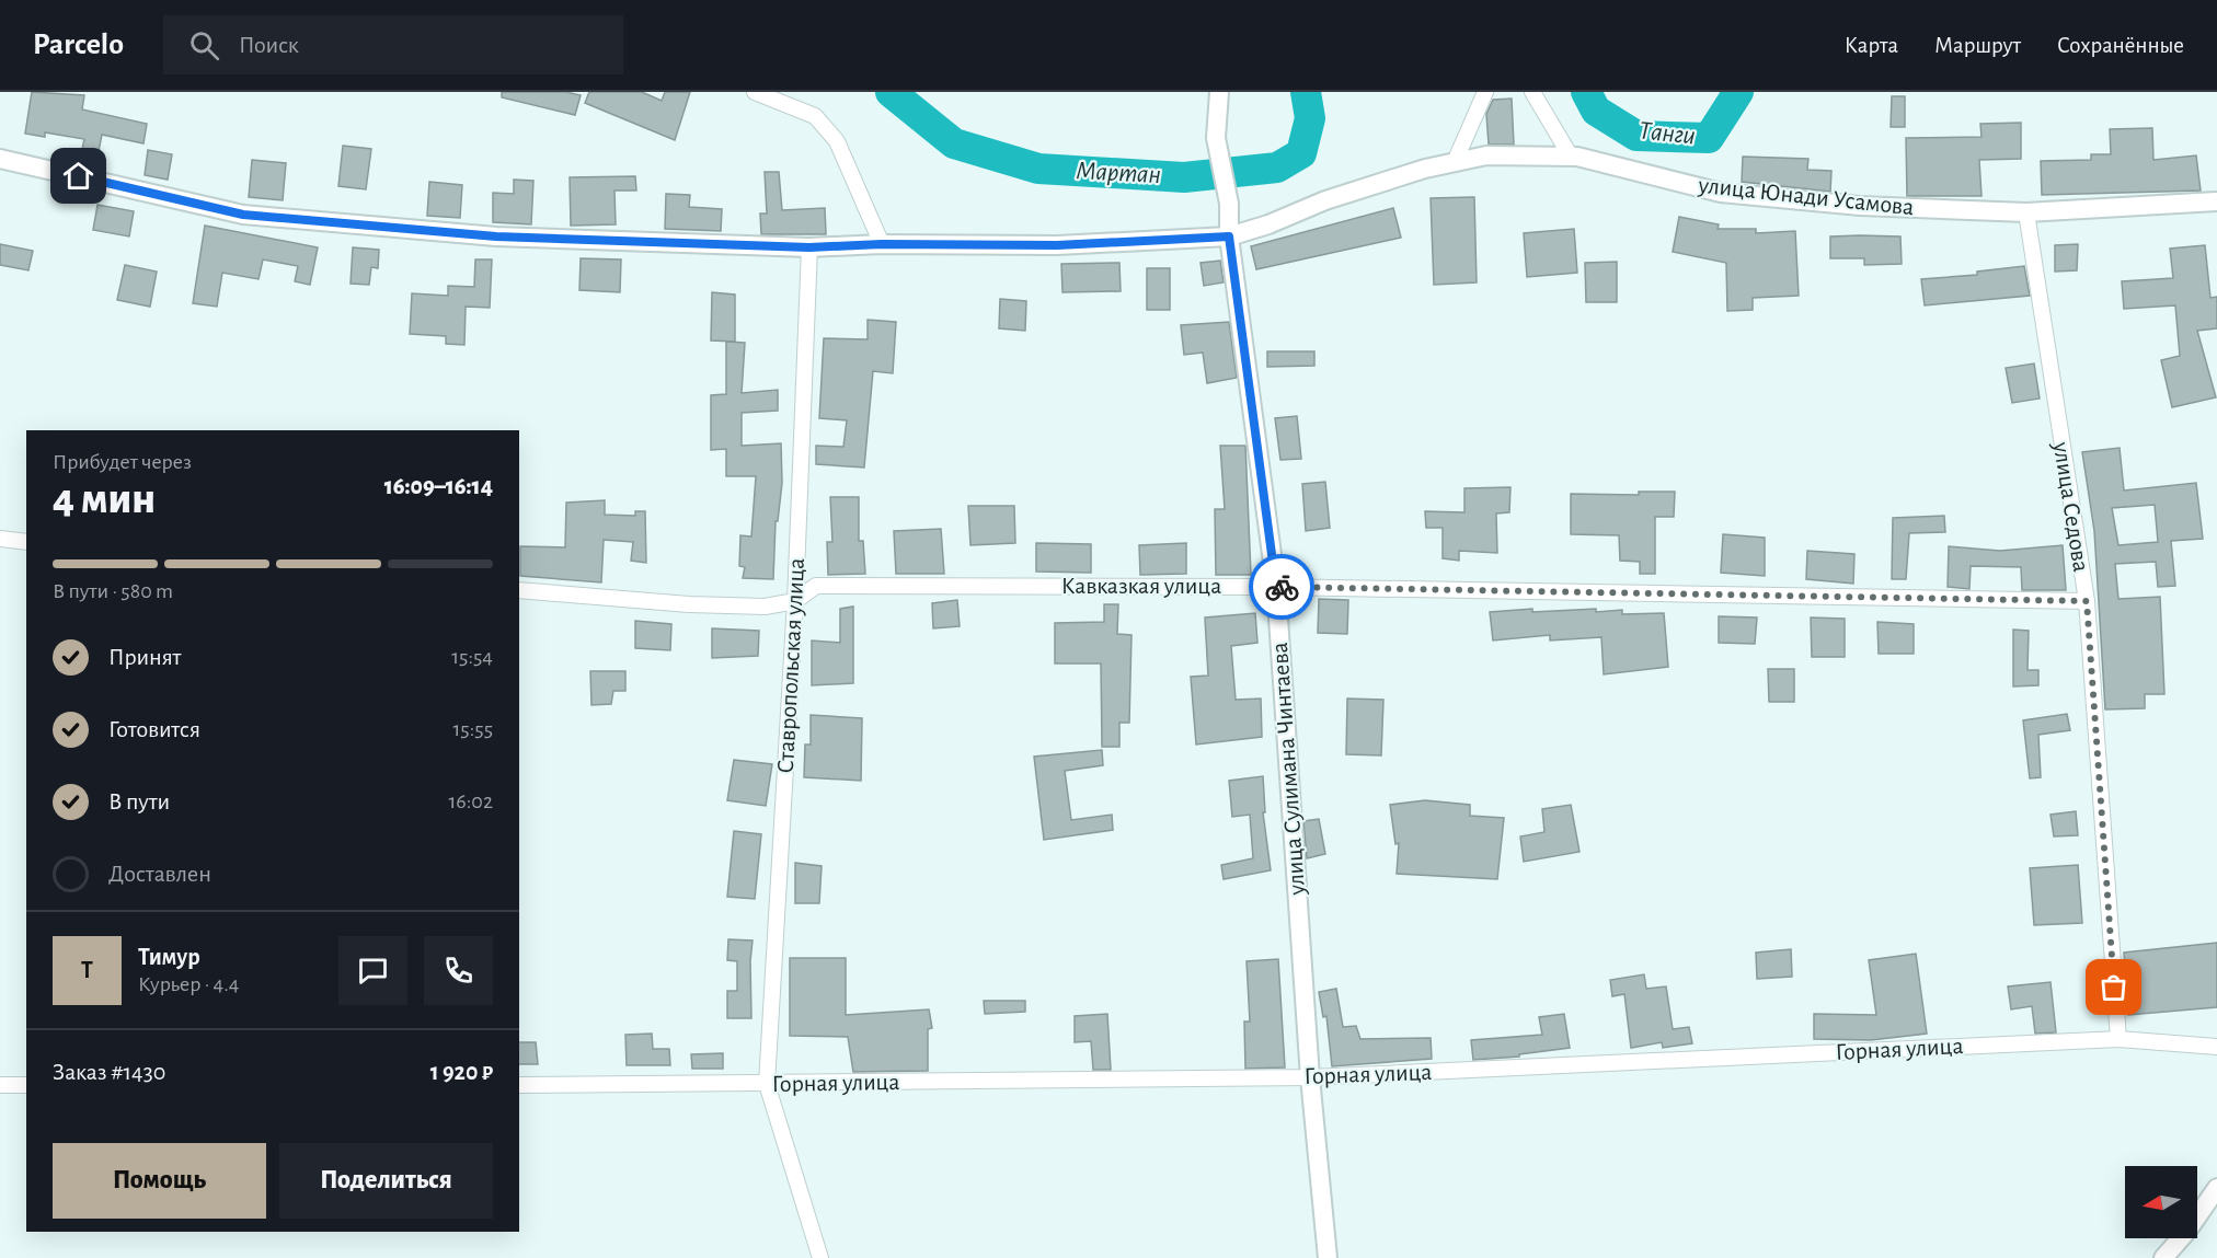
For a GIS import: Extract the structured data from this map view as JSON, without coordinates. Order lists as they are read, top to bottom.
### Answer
{
  "streets": {
    "street": [
      "улица Юнади Усамова",
      "улица Седова",
      "Кавказкая улица",
      "Ставропольская улица",
      "улица Сулимана Чинтаева",
      "Горная улица"
    ]
  },
  "crossings": [
    ["улица Юнади Усамова", "улица Седова"],
    ["улица Юнади Усамова", "Ставропольская улица"],
    ["улица Юнади Усамова", "улица Сулимана Чинтаева"],
    ["улица Седова", "Кавказкая улица"],
    ["улица Седова", "Горная улица"],
    ["Кавказкая улица", "Ставропольская улица"],
    ["Кавказкая улица", "улица Сулимана Чинтаева"],
    ["Ставропольская улица", "Горная улица"],
    ["улица Сулимана Чинтаева", "Горная улица"]
  ],
  "water": ["Танги", "Мартан"],
  "north": "left",
  "page": {
    "header": "Parcelo",
    "search": "Поиск",
    "nav": ["Карта", "Маршрут", "Сохранённые"],
    "heading": ["4 мин", "Прибудет через", "16:09–16:14"],
    "panel": [
      "Тимур",
      "Курьер · 4.4",
      "Заказ #1430",
      "1 920 ₽"
    ],
    "bar": "В пути · 580 m",
    "list": [
      ["Принят", "15:54"],
      ["Готовится", "15:55"],
      ["В пути", "16:02"],
      "Доставлен"
    ],
    "round": "Т",
    "buttons": ["Помощь", "Поделиться"]
  }
}
